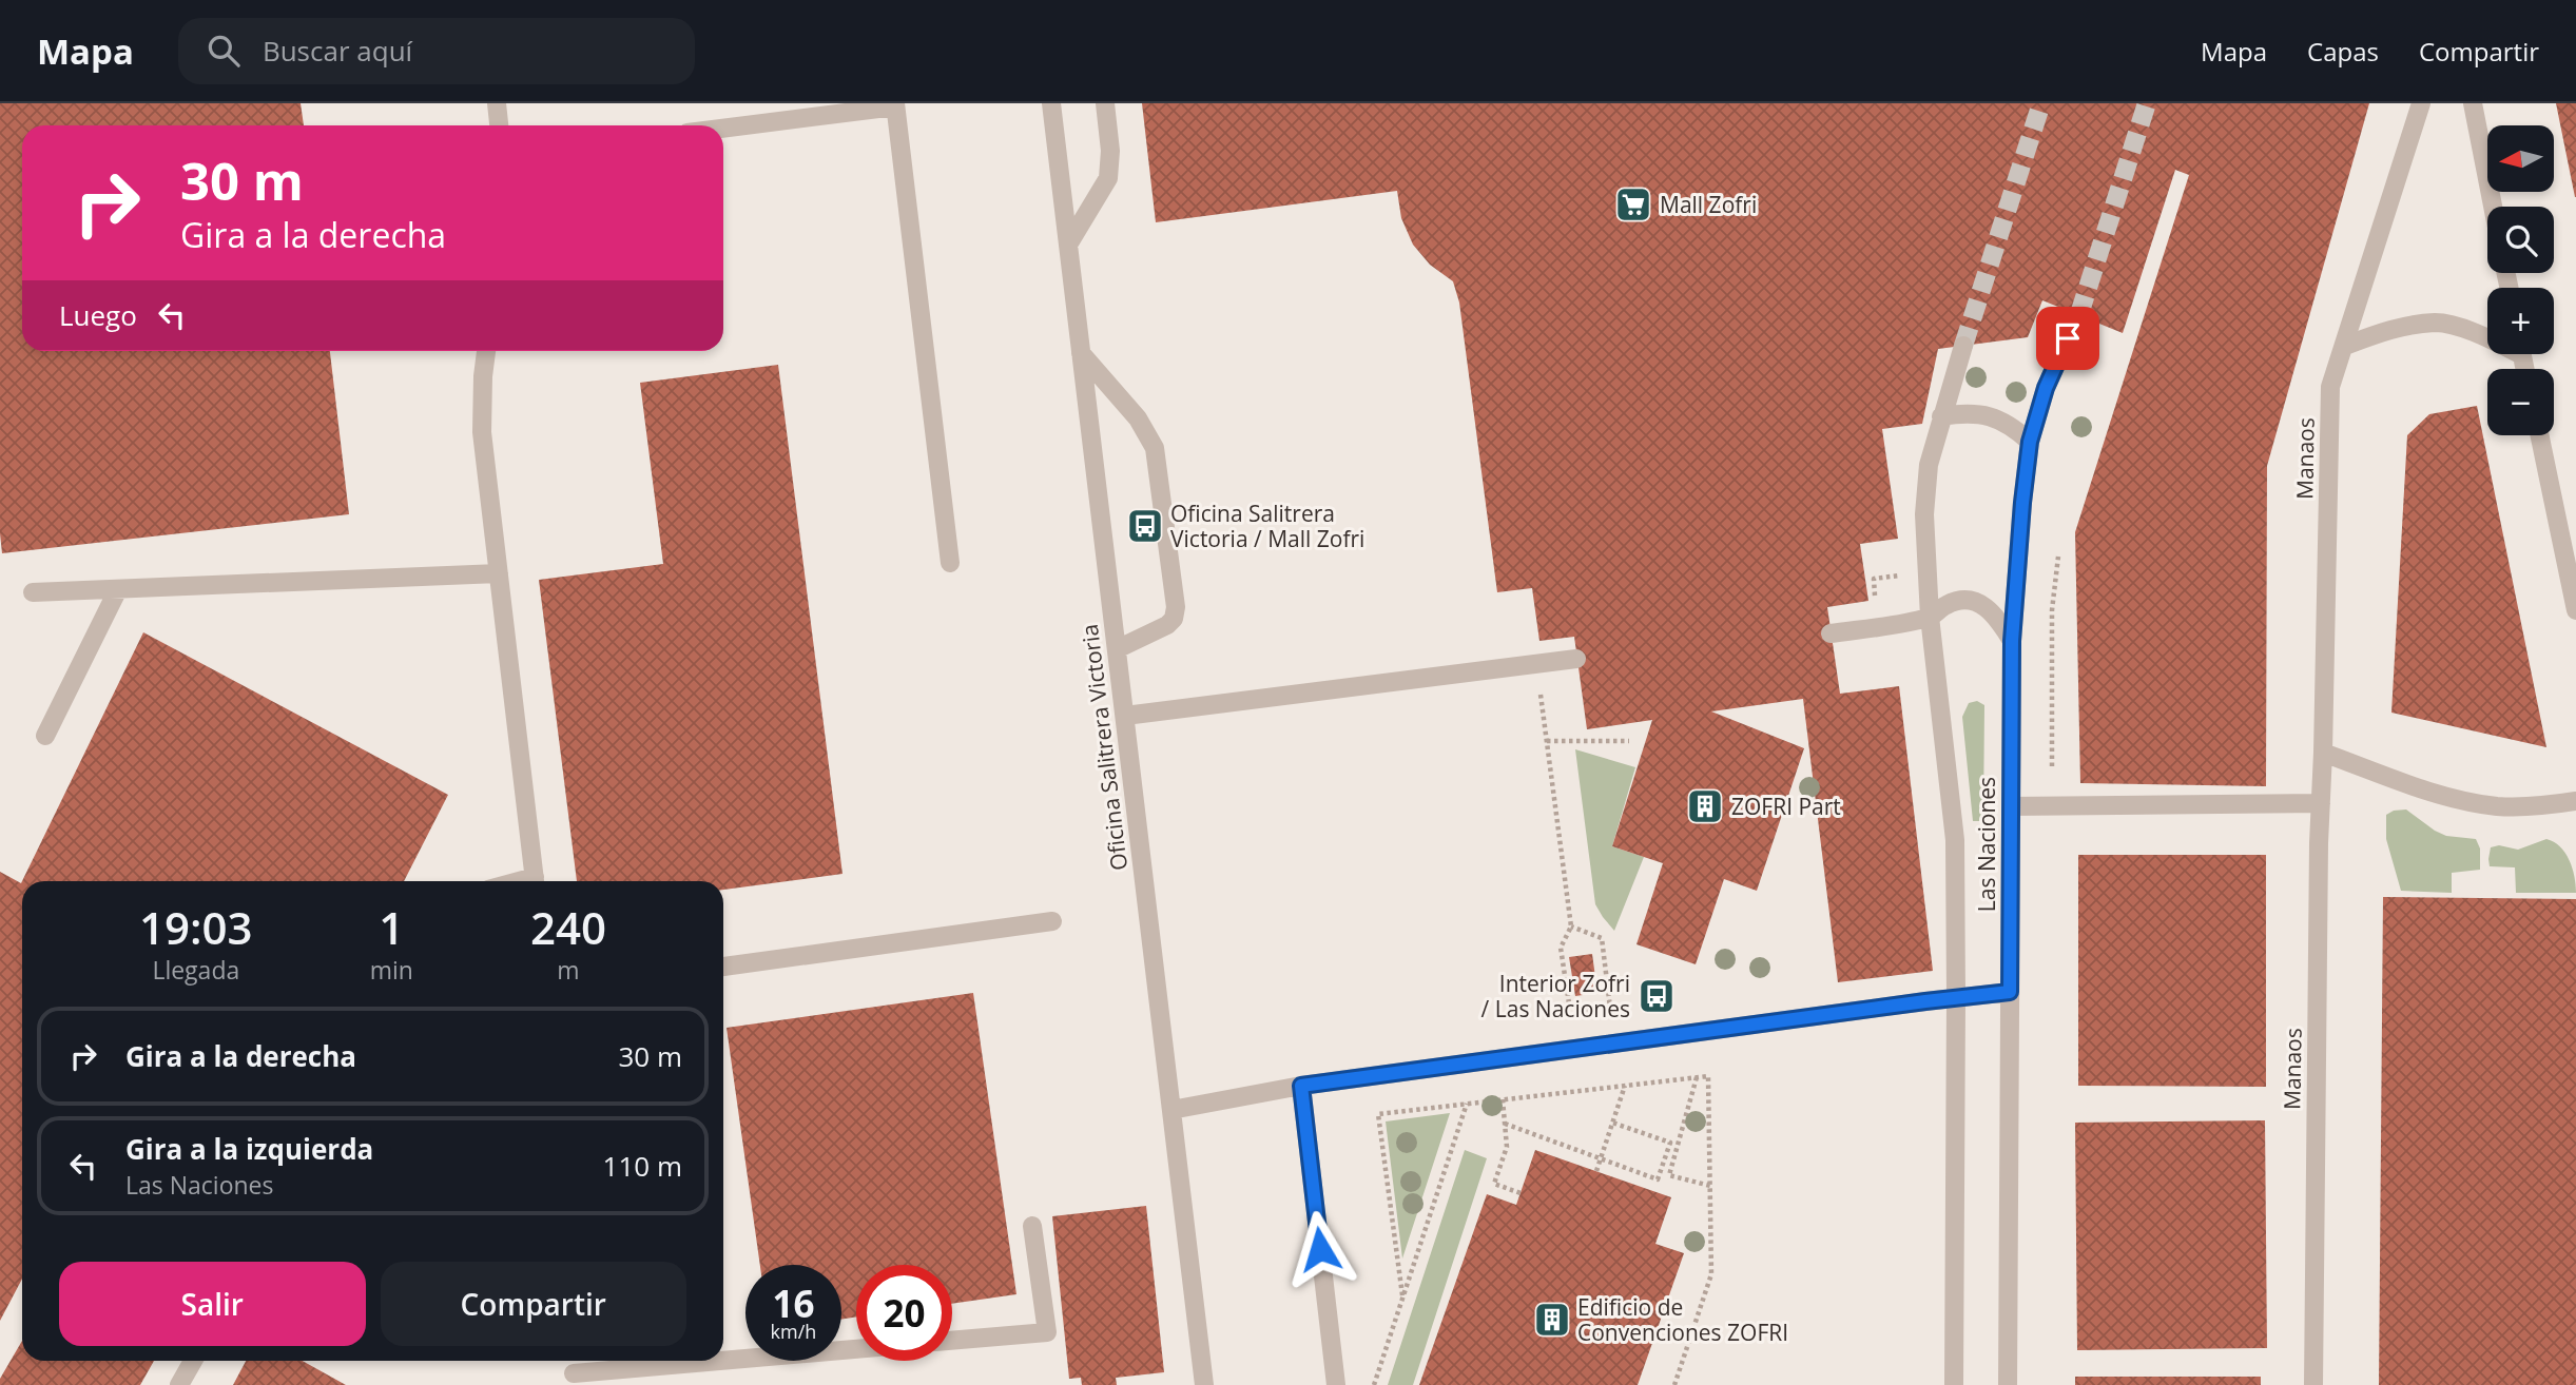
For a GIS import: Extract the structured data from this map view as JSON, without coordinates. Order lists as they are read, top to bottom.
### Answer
{
  "streets": {
    "street": ["Manaos", "Oficina Salitrera Victoria", "Las Naciones"]
  },
  "places": {
    "supermarket": ["Mall Zofri"],
    "bus stop": ["Oficina Salitrera Victoria / Mall Zofri", "Interior Zofri / Las Naciones"],
    "building": ["ZOFRI Part", "Edificio de Convenciones ZOFRI"]
  },
  "north": "left",
  "page": {
    "header": "Mapa",
    "search": "Buscar aquí",
    "nav": ["Mapa", "Capas", "Compartir"],
    "map_buttons": ["+", "−"],
    "turn": ["30 m", "Gira a la derecha"],
    "then": "Luego",
    "eta": [
      "19:03",
      "Llegada",
      "1",
      "min",
      "240",
      "m"
    ],
    "list": [
      {
        "name": "Gira a la derecha",
        "value": "30 m"
      },
      {
        "name": "Gira a la izquierda",
        "note": "Las Naciones",
        "value": "110 m"
      }
    ],
    "buttons": ["Salir", "Compartir"],
    "speed": "16 km/h",
    "limit": "20"
  }
}
